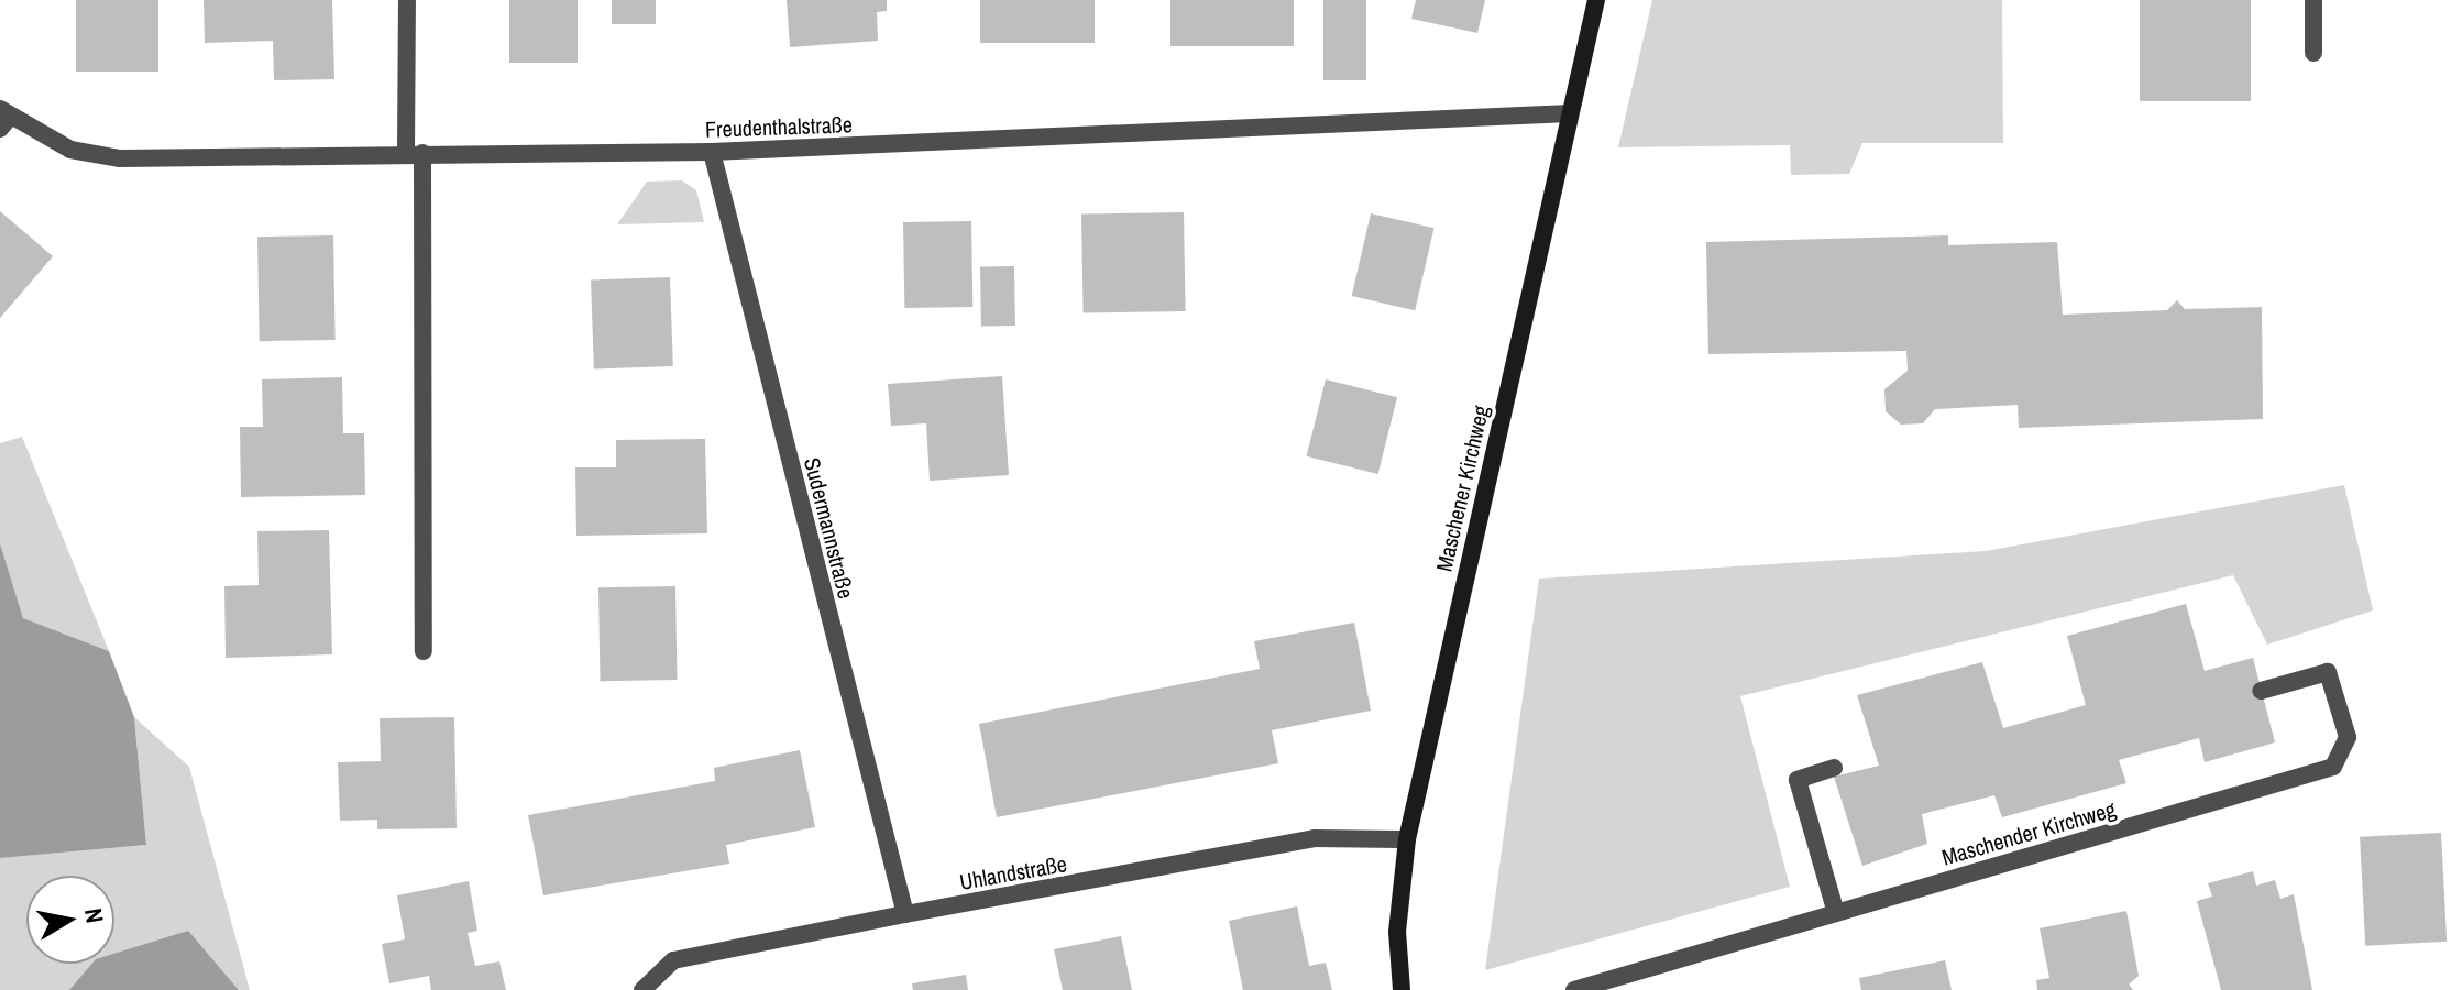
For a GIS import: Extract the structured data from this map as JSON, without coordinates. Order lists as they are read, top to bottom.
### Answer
{
  "streets": {
    "street": [
      "Freudenthalstraße",
      "Maschener Kirchweg",
      "Sudermannstraße",
      "Maschender Kirchweg",
      "Uhlandstraße"
    ]
  },
  "crossings": [
    ["Freudenthalstraße", "Maschener Kirchweg"],
    ["Freudenthalstraße", "Sudermannstraße"],
    ["Maschener Kirchweg", "Uhlandstraße"],
    ["Sudermannstraße", "Uhlandstraße"]
  ],
  "north": "right"
}
